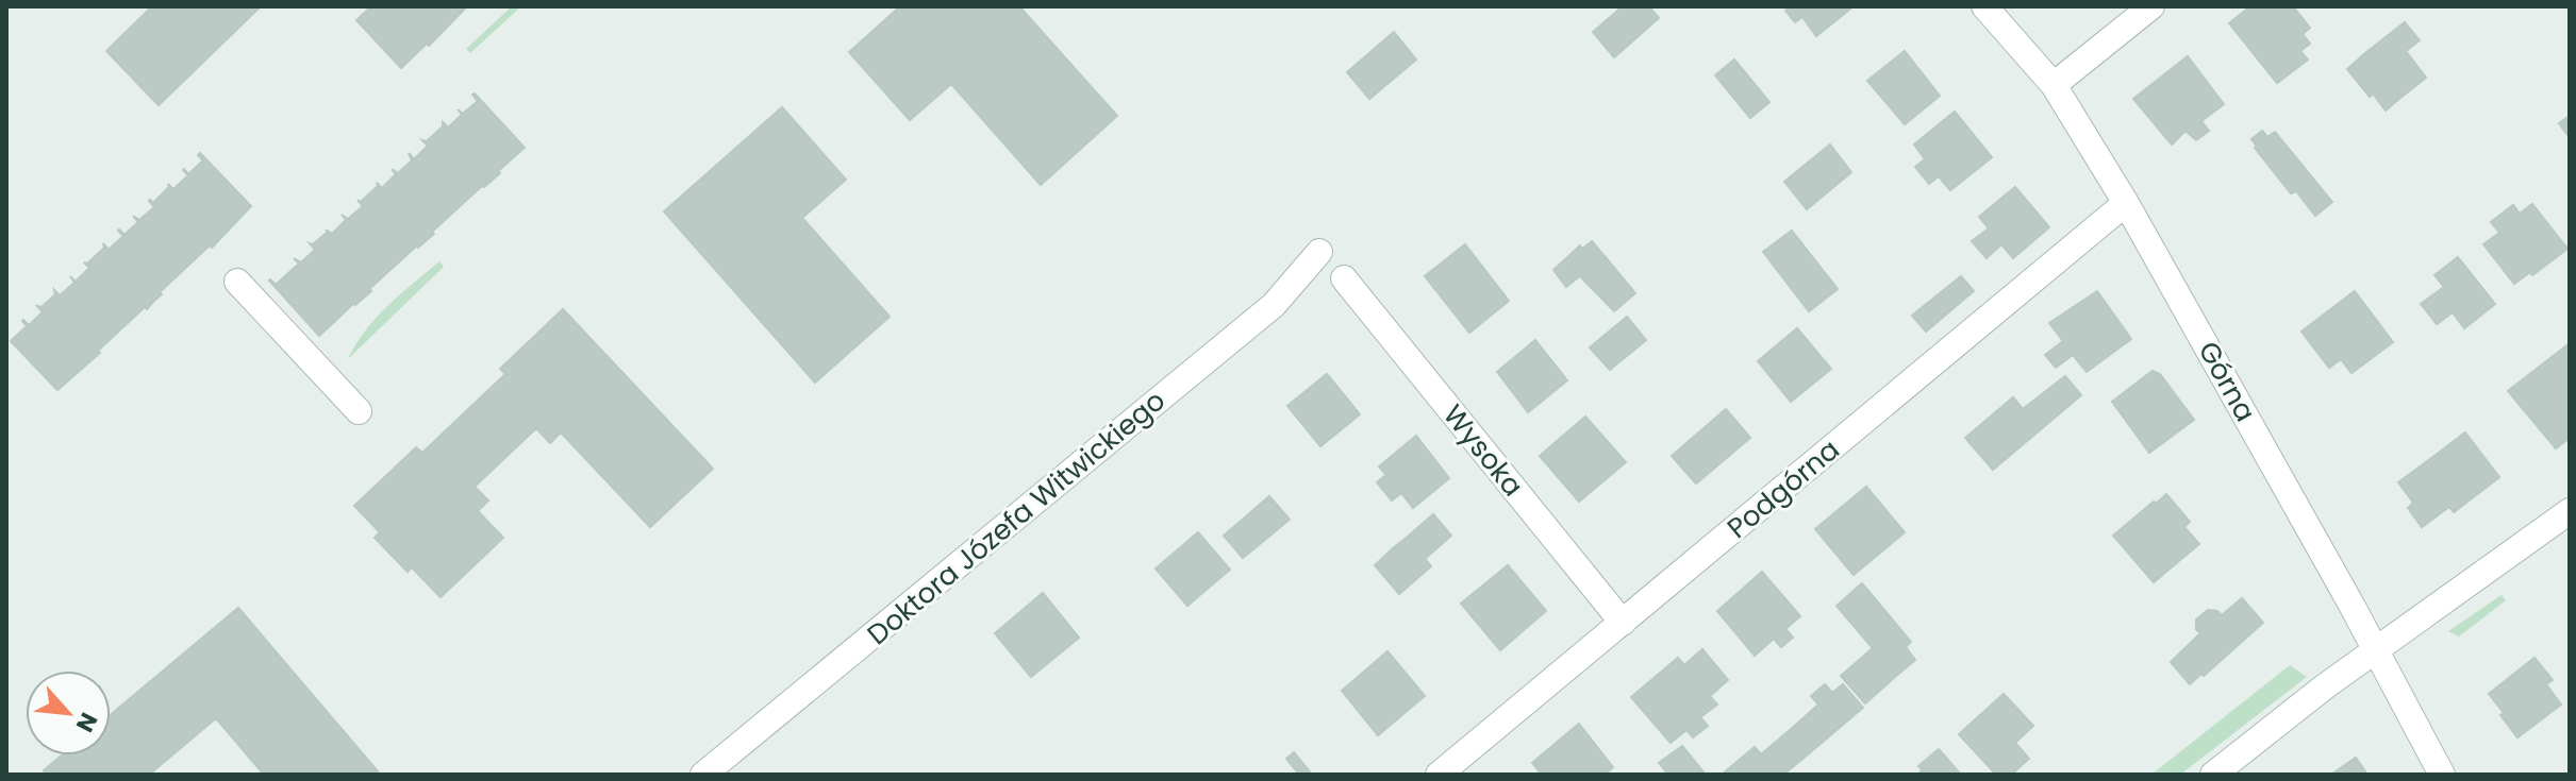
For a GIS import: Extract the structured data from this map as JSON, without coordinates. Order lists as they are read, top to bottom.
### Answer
{
  "streets": {
    "street": [
      "Górna",
      "Wysoka",
      "Podgórna",
      "Doktora Józefa Witwickiego"
    ]
  },
  "crossings": [
    ["Górna", "Podgórna"],
    ["Wysoka", "Podgórna"]
  ],
  "north": "bottom right"
}
